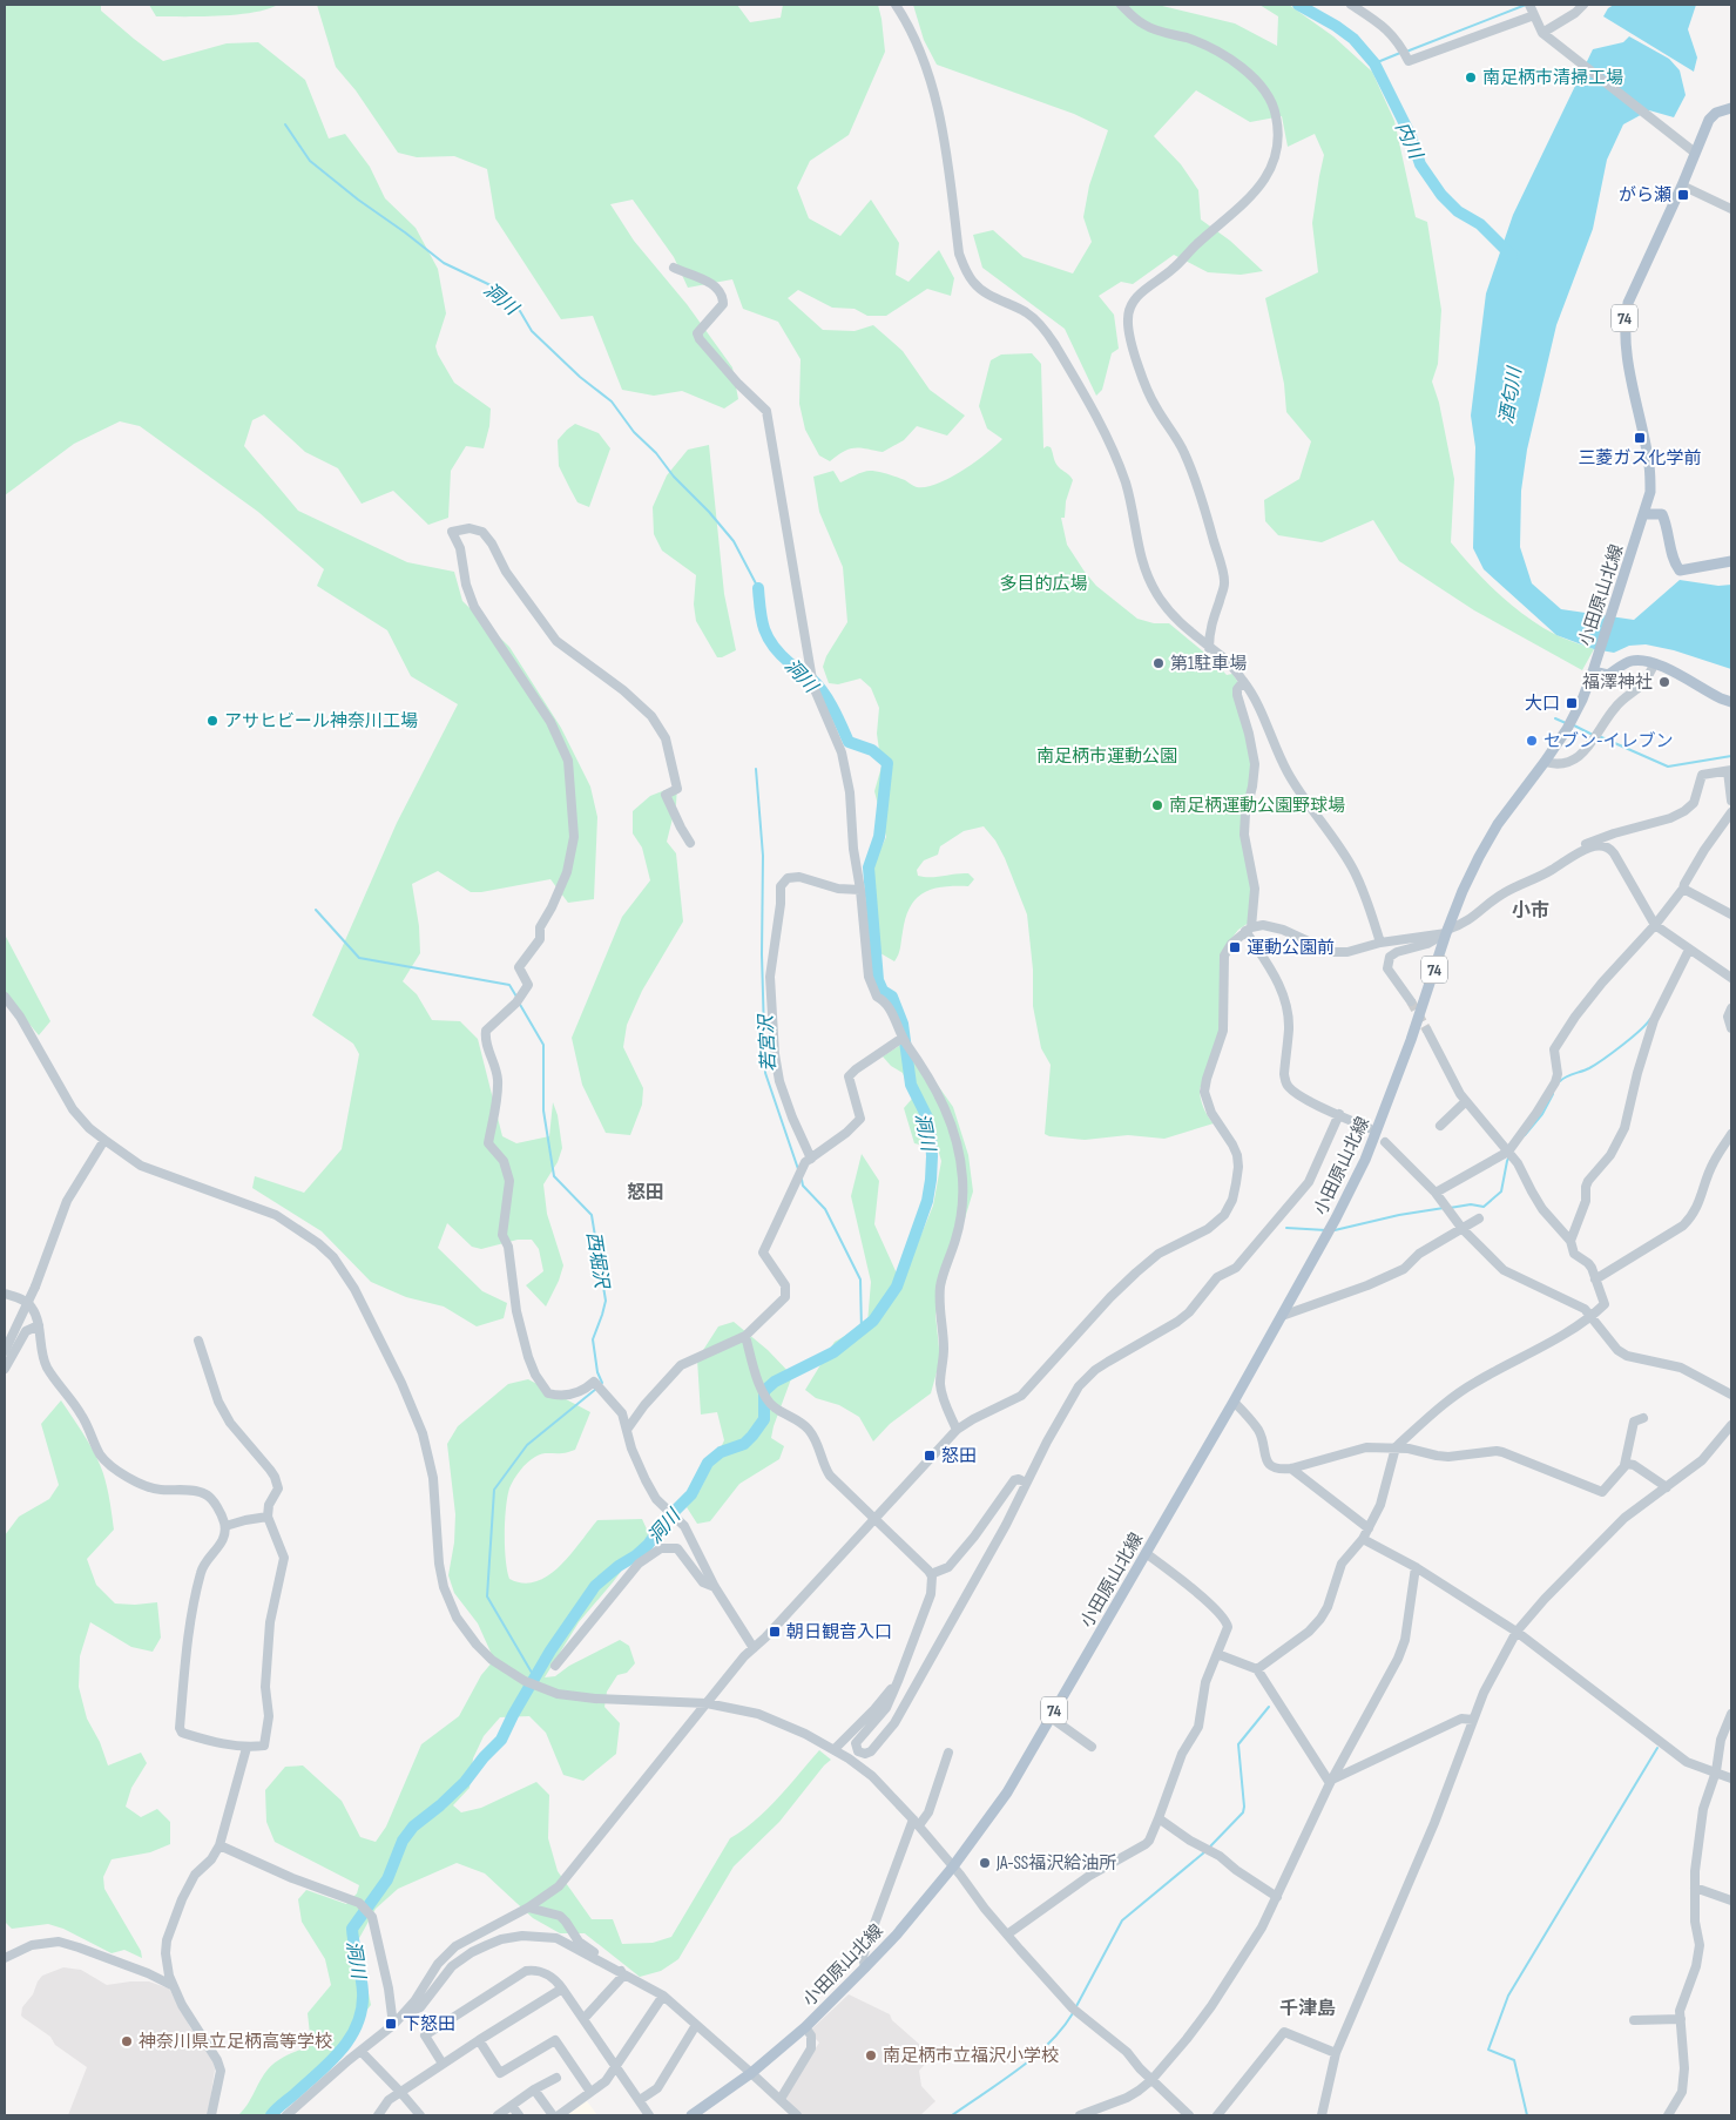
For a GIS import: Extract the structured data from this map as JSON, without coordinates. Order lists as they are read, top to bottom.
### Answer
{
  "streets": {
    "main road": ["74", "小田原山北線"]
  },
  "districts": ["小市", "怒田", "千津島"],
  "water": [
    "内川",
    "洞川",
    "酒匂川",
    "若宮沢",
    "西堀沢"
  ],
  "parks": ["多目的広場", "南足柄市運動公園"],
  "places": {
    "other": [
      "南足柄市清掃工場",
      "第1駐車場",
      "福澤神社",
      "アサヒビール神奈川工場",
      "セブン-イレブン",
      "南足柄運動公園野球場",
      "JA-SS福沢給油所",
      "神奈川県立足柄高等学校",
      "南足柄市立福沢小学校"
    ],
    "transit": [
      "がら瀬",
      "三菱ガス化学前",
      "大口",
      "運動公園前",
      "怒田",
      "朝日観音入口",
      "下怒田"
    ]
  }
}
